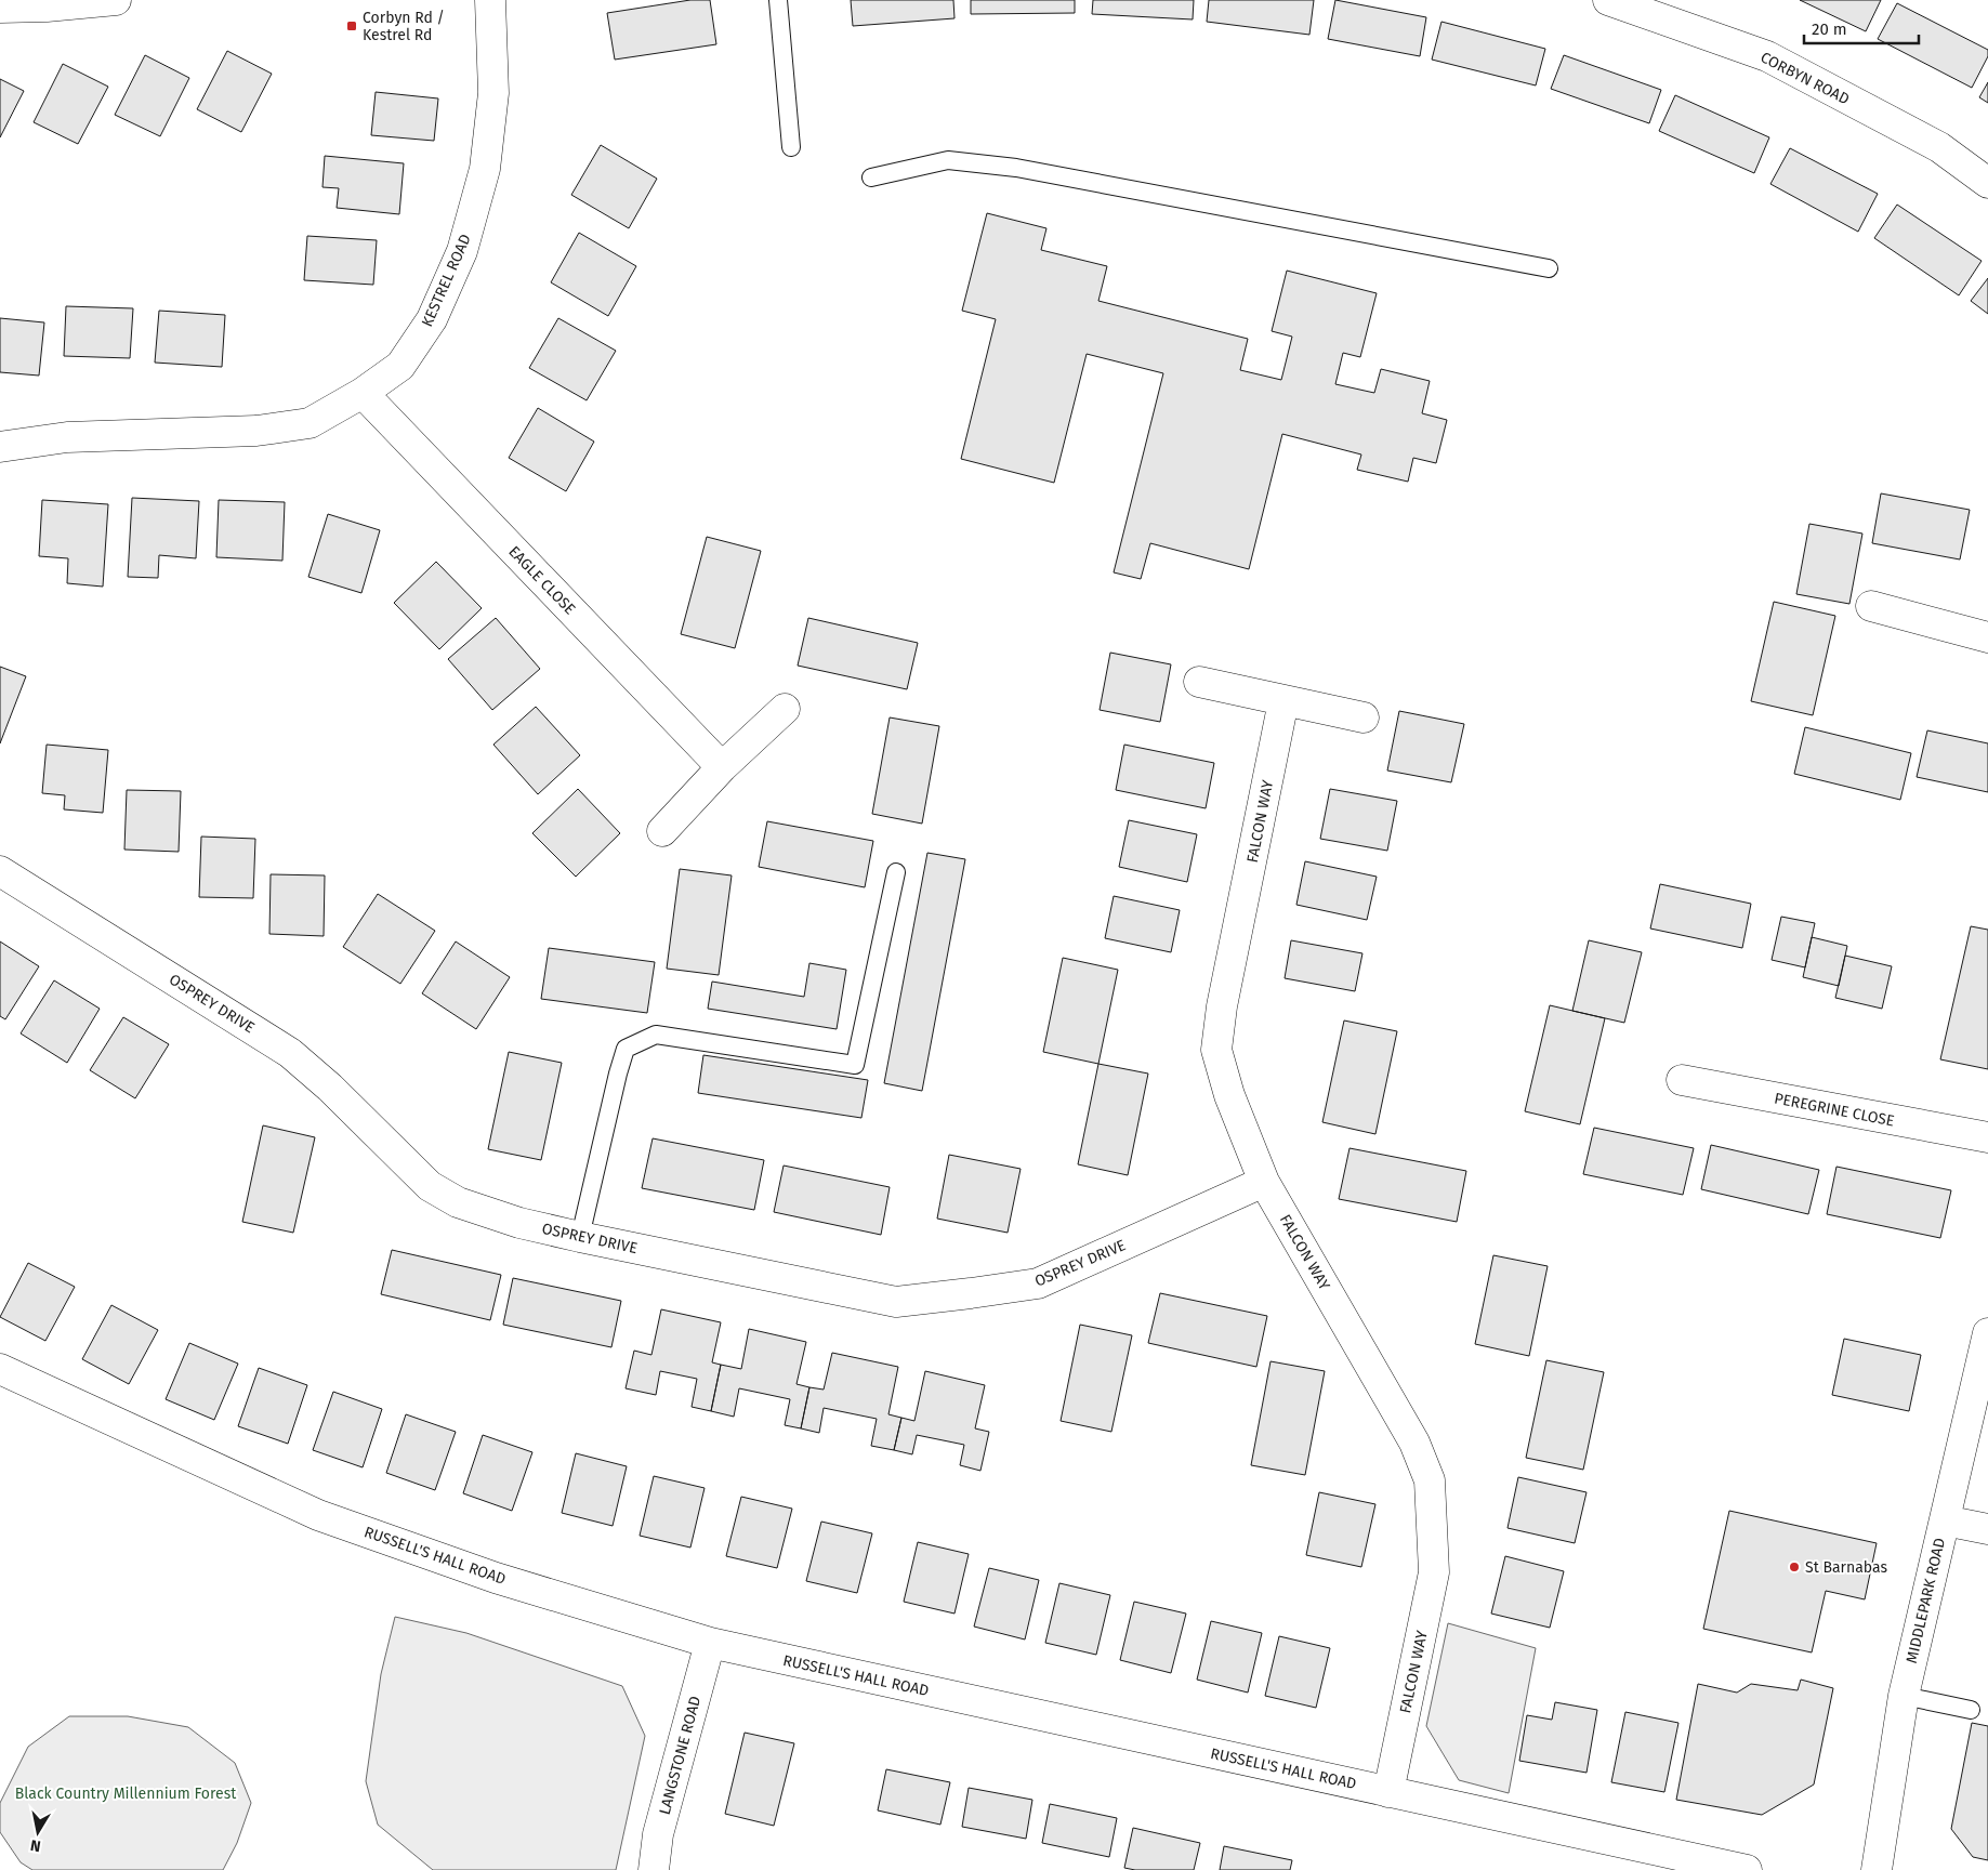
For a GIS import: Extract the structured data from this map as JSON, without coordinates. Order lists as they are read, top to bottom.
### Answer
{
  "streets": {
    "street": [
      "CORBYN ROAD",
      "KESTREL ROAD",
      "EAGLE CLOSE",
      "FALCON WAY",
      "OSPREY DRIVE",
      "PEREGRINE CLOSE",
      "RUSSELL'S HALL ROAD",
      "MIDDLEPARK ROAD",
      "LANGSTONE ROAD"
    ]
  },
  "crossings": [
    ["KESTREL ROAD", "EAGLE CLOSE"],
    ["FALCON WAY", "OSPREY DRIVE"],
    ["FALCON WAY", "RUSSELL'S HALL ROAD"],
    ["RUSSELL'S HALL ROAD", "LANGSTONE ROAD"]
  ],
  "parks": ["Black Country Millennium Forest"],
  "places": {
    "transit": ["Corbyn Rd / Kestrel Rd"],
    "other": ["St Barnabas"]
  },
  "scale_bar": "20 m",
  "north": "bottom"
}
